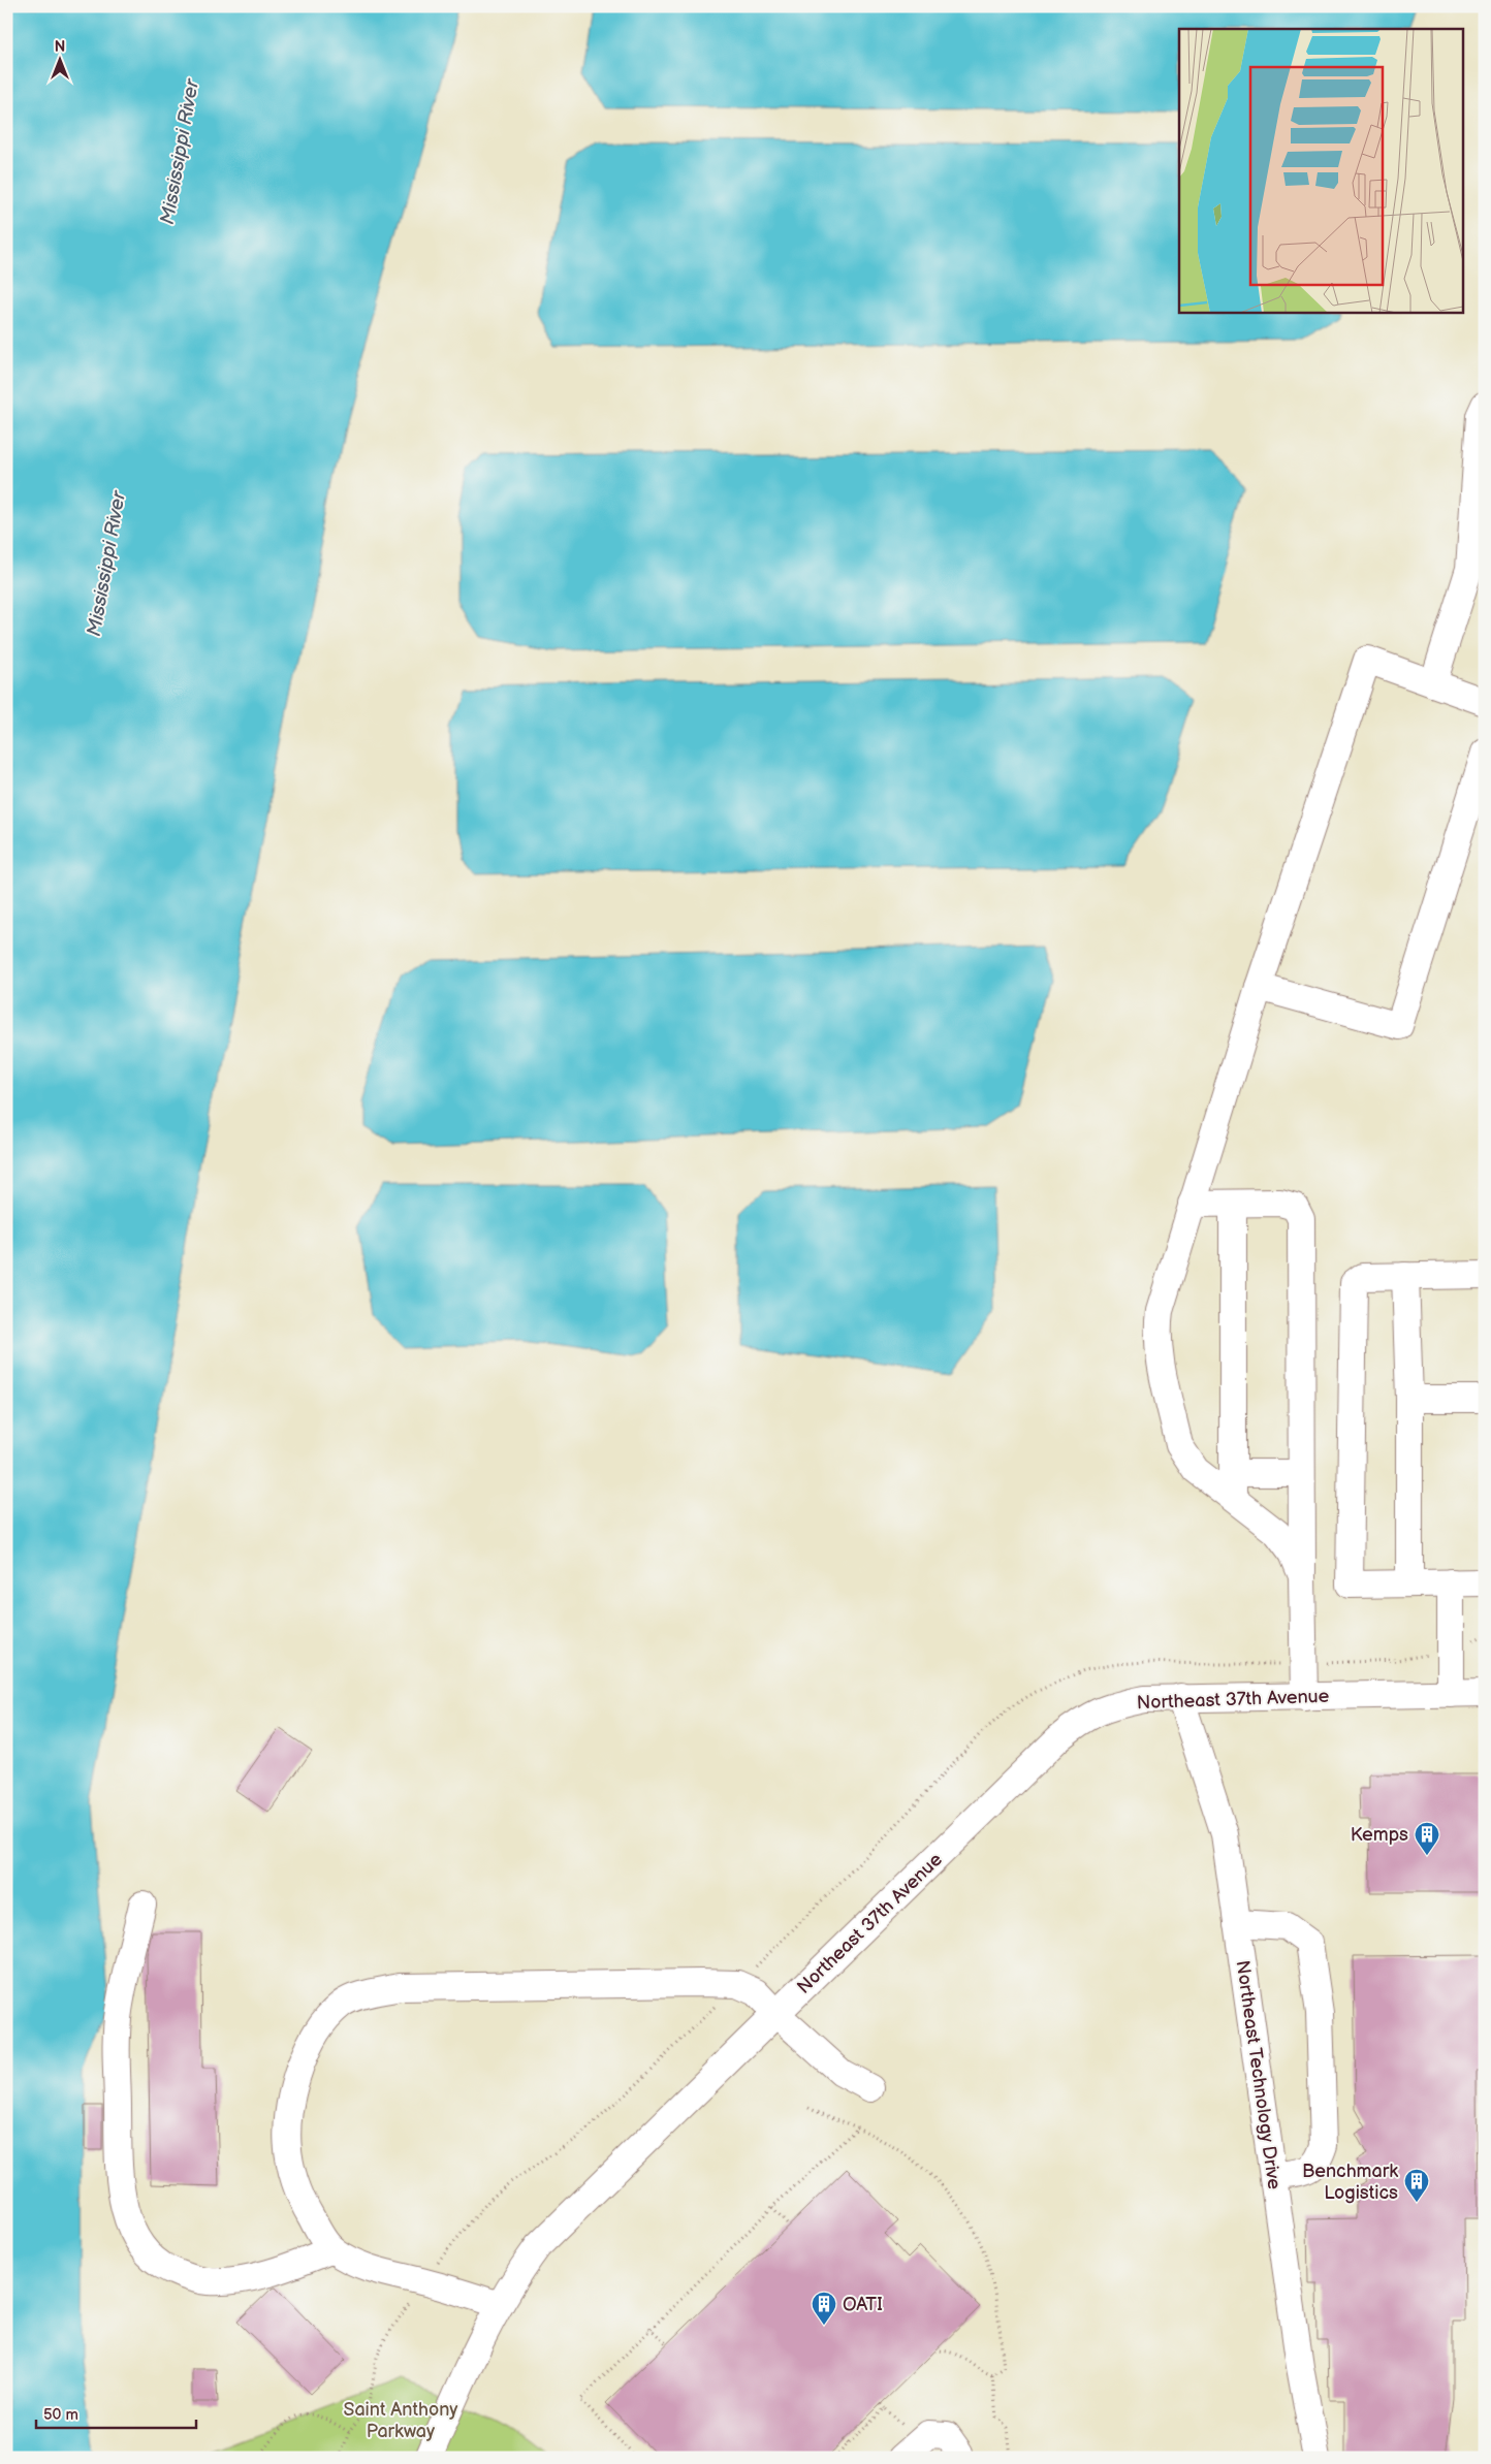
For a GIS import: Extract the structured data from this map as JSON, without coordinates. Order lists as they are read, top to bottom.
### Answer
{
  "streets": {
    "street": ["Northeast 37th Avenue", "Northeast Technology Drive"]
  },
  "crossings": [
    ["Northeast 37th Avenue", "Northeast Technology Drive"]
  ],
  "water": ["Mississippi River"],
  "parks": ["Saint Anthony Parkway"],
  "places": {
    "building": ["Kemps", "Benchmark Logistics", "OATI"]
  },
  "scale_bar": "50 m",
  "north": "top"
}
